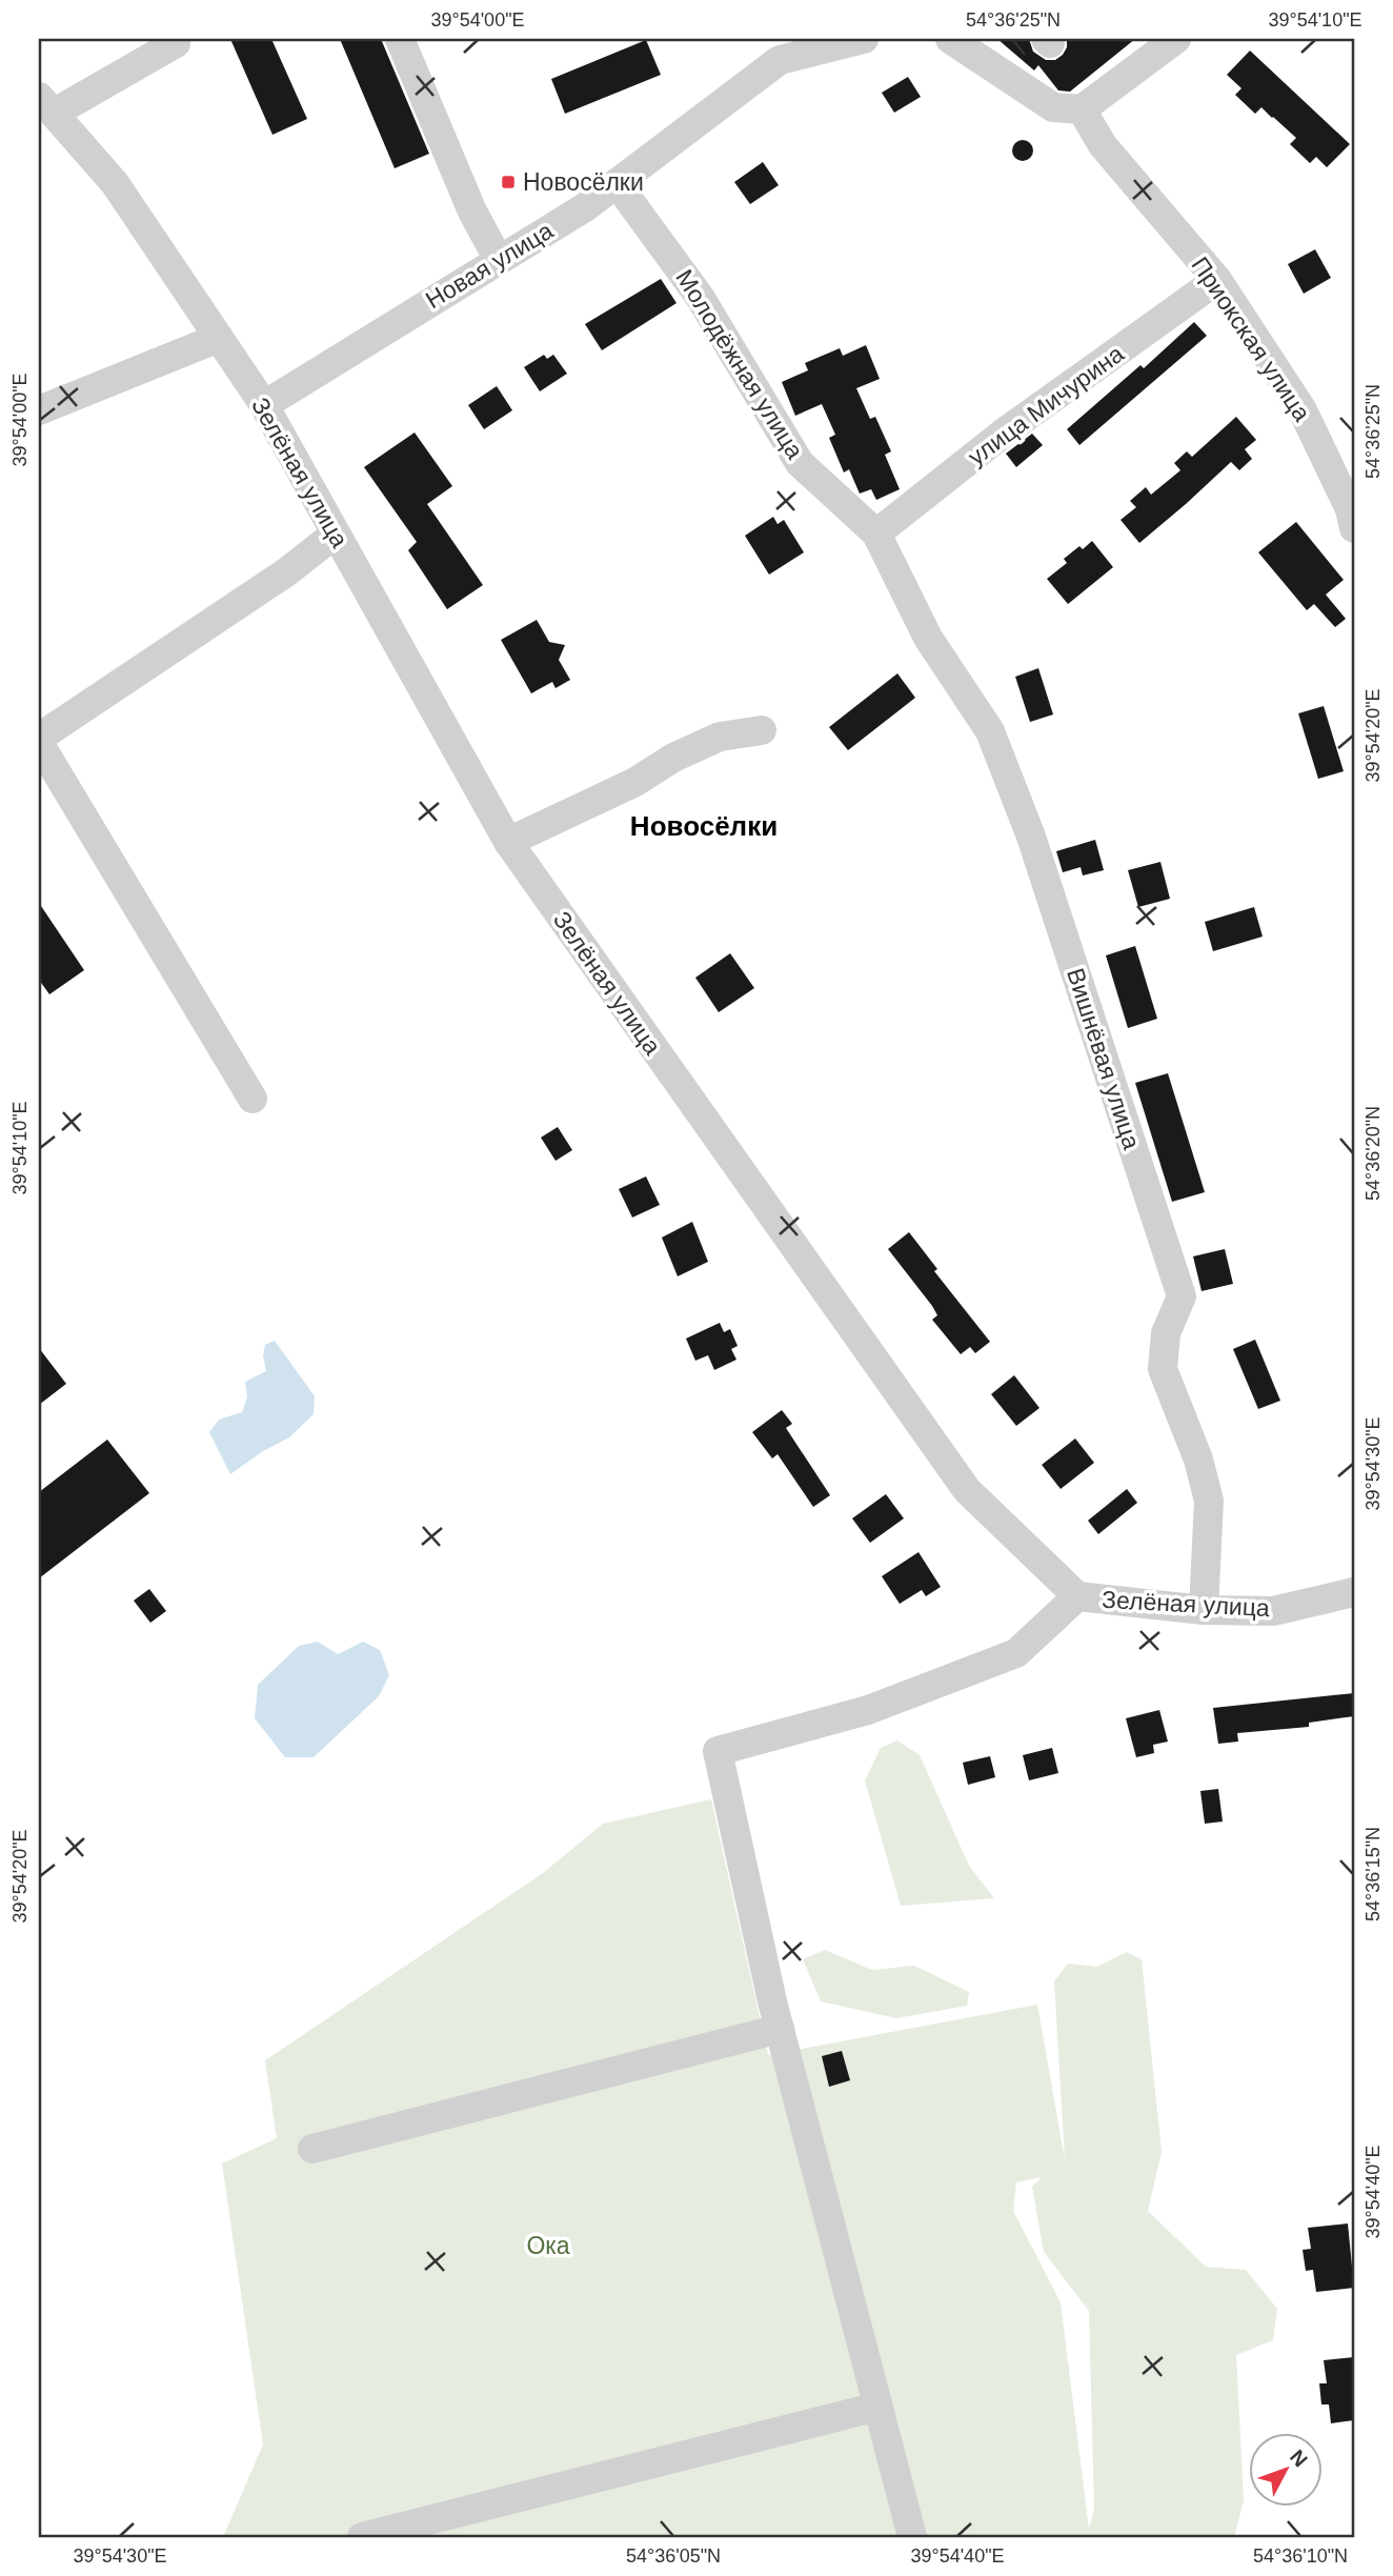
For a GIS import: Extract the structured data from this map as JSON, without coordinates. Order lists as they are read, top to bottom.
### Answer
{
  "streets": {
    "street": [
      "Новая улица",
      "Приокская улица",
      "Молодёжная улица",
      "улица Мичурина",
      "Зелёная улица",
      "Вишнёвая улица"
    ]
  },
  "crossings": [
    ["Новая улица", "Молодёжная улица"],
    ["Новая улица", "Зелёная улица"],
    ["Приокская улица", "улица Мичурина"],
    ["Молодёжная улица", "улица Мичурина"],
    ["Молодёжная улица", "Вишнёвая улица"],
    ["улица Мичурина", "Вишнёвая улица"],
    ["Зелёная улица", "Вишнёвая улица"]
  ],
  "districts": ["Новосёлки"],
  "parks": ["Ока"],
  "places": {
    "transit": ["Новосёлки"]
  },
  "north": "top right",
  "coordinates": [
    "39°54'00\"E",
    "54°36'25\"N",
    "39°54'10\"E",
    "39°54'20\"E",
    "54°36'20\"N",
    "39°54'30\"E",
    "54°36'15\"N",
    "39°54'40\"E",
    "54°36'05\"N",
    "54°36'10\"N"
  ]
}
